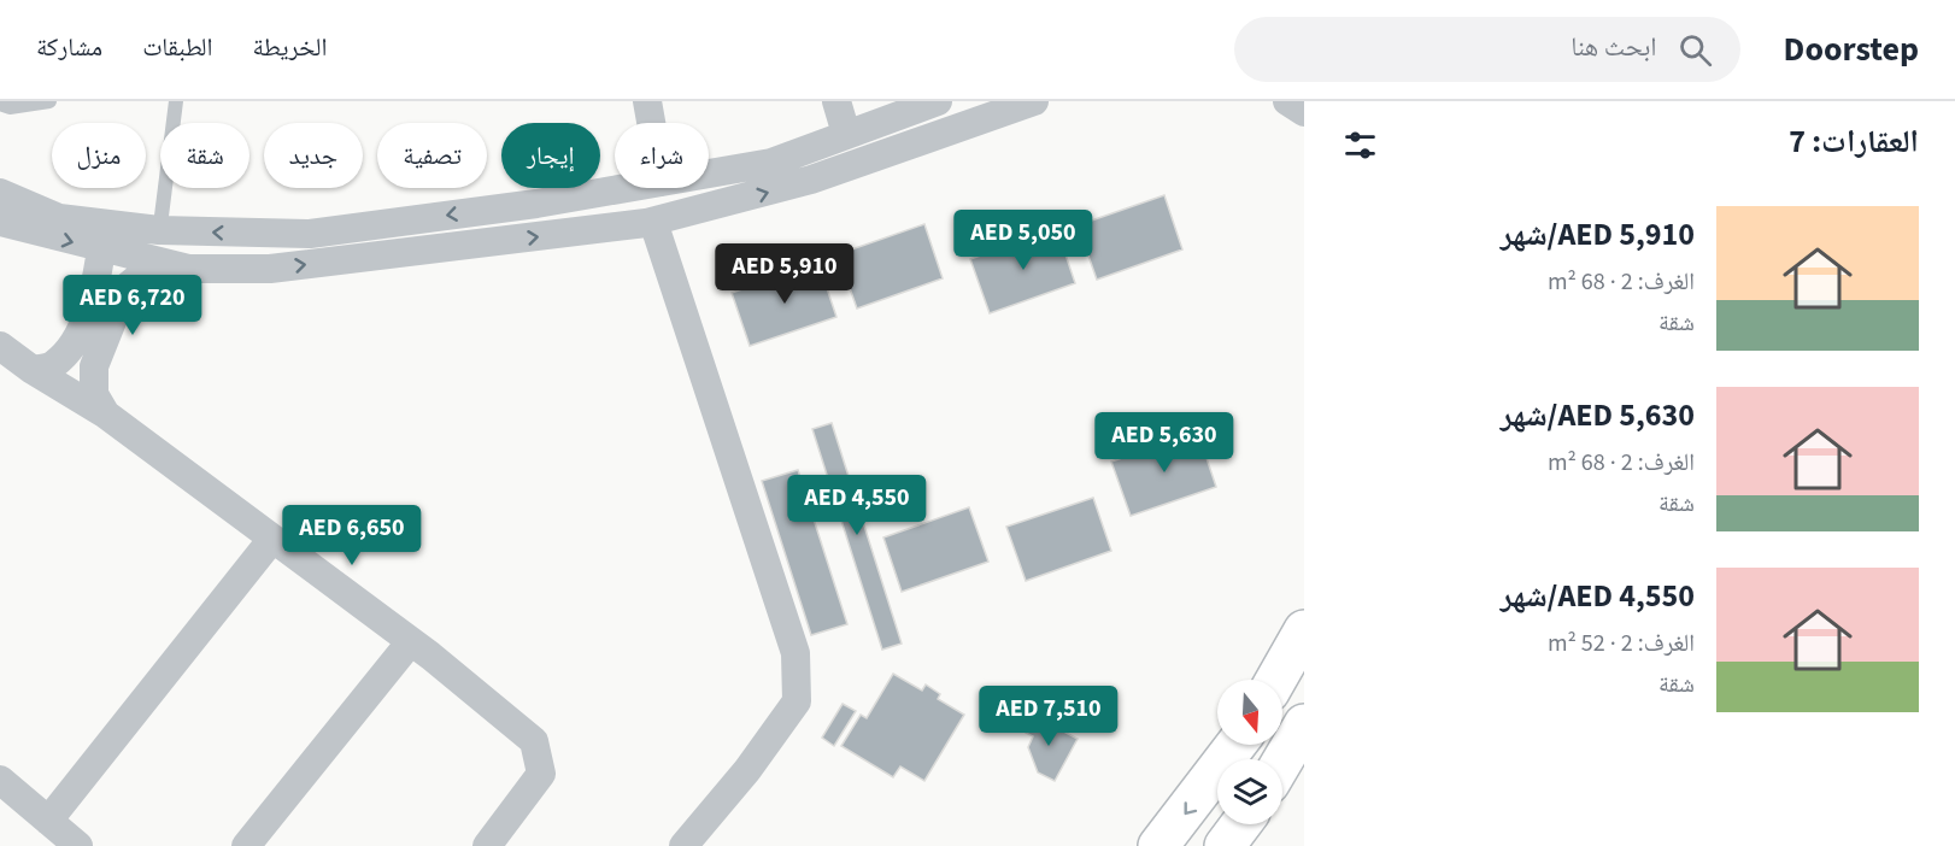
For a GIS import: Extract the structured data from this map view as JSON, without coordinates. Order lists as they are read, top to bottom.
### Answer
{
  "north": "bottom",
  "page": {
    "header": "Doorstep",
    "search": "ابحث هنا",
    "nav": ["الخريطة", "الطبقات", "مشاركة"],
    "heading": "العقارات: 7",
    "chip": [
      "شراء",
      "إيجار",
      "تصفية",
      "جديد",
      "شقة",
      "منزل"
    ],
    "list": [
      {
        "name": "AED 5,910/شهر",
        "note": "الغرف: 2 · 68 m² · شقة"
      },
      {
        "name": "AED 5,630/شهر",
        "note": "الغرف: 2 · 68 m² · شقة"
      },
      {
        "name": "AED 4,550/شهر",
        "note": "الغرف: 2 · 52 m² · شقة"
      }
    ],
    "price": [
      "AED 5,050",
      "AED 5,910",
      "AED 6,720",
      "AED 5,630",
      "AED 4,550",
      "AED 6,650",
      "AED 7,510"
    ]
  }
}
